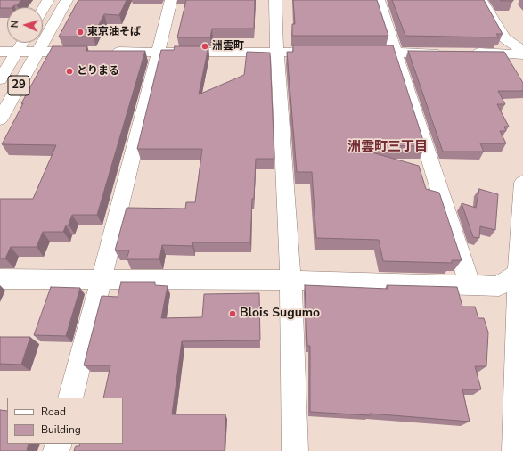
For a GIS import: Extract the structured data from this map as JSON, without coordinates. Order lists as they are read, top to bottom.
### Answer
{
  "streets": {
    "street": ["29"]
  },
  "districts": ["洲雲町三丁目"],
  "places": [
    "東京油そば",
    "洲雲町",
    "とりまる",
    "Blois Sugumo"
  ],
  "legend": ["Road", "Building"],
  "north": "left"
}
